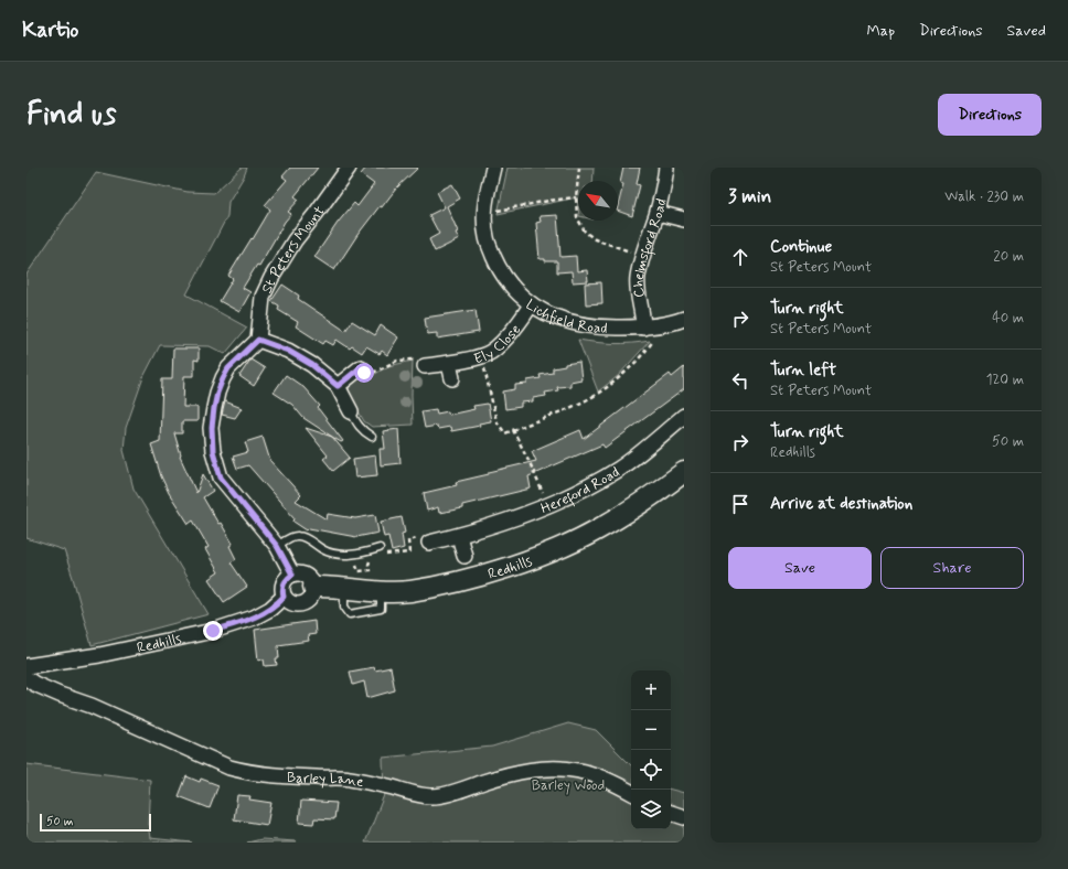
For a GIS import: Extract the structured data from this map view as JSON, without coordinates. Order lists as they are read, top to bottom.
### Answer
{
  "streets": {
    "street": [
      "Chelmsford Road",
      "St Peters Mount",
      "Lichfield Road",
      "Ely Close",
      "Hereford Road",
      "Redhills",
      "Barley Lane"
    ]
  },
  "crossings": [
    ["Chelmsford Road", "Lichfield Road"],
    ["Lichfield Road", "Ely Close"]
  ],
  "parks": ["Barley Wood"],
  "scale_bar": "50 m",
  "north": "top left",
  "page": {
    "header": "Kartio",
    "nav": ["Map", "Directions", "Saved"],
    "buttons": [
      "Directions",
      ["Save", "Share"]
    ],
    "title": "Find us",
    "heading": ["3 min", "Walk · 230 m"],
    "list": [
      ["Continue", "St Peters Mount", "20 m"],
      ["Turn right", "St Peters Mount", "40 m"],
      ["Turn left", "St Peters Mount", "120 m"],
      ["Turn right", "Redhills", "50 m"],
      "Arrive at destination"
    ],
    "map_buttons": ["+", "−"],
    "scale": "50 m"
  }
}
